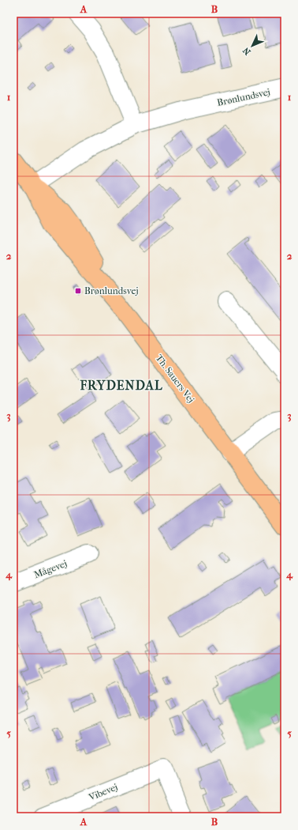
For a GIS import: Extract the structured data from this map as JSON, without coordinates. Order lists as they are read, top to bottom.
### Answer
{
  "streets": {
    "main road": ["Th. Sauers Vej"],
    "street": ["Brønlundsvej", "Mågevej", "Vibevej"]
  },
  "crossings": [
    ["Brønlundsvej", "Th. Sauers Vej"]
  ],
  "districts": ["FRYDENDAL"],
  "places": {
    "transit": ["Brønlundsvej"]
  },
  "north": "bottom left",
  "grid": {
    "columns": ["A", "B"],
    "rows": [
      "1",
      "2",
      "3",
      "4",
      "5"
    ]
  }
}
